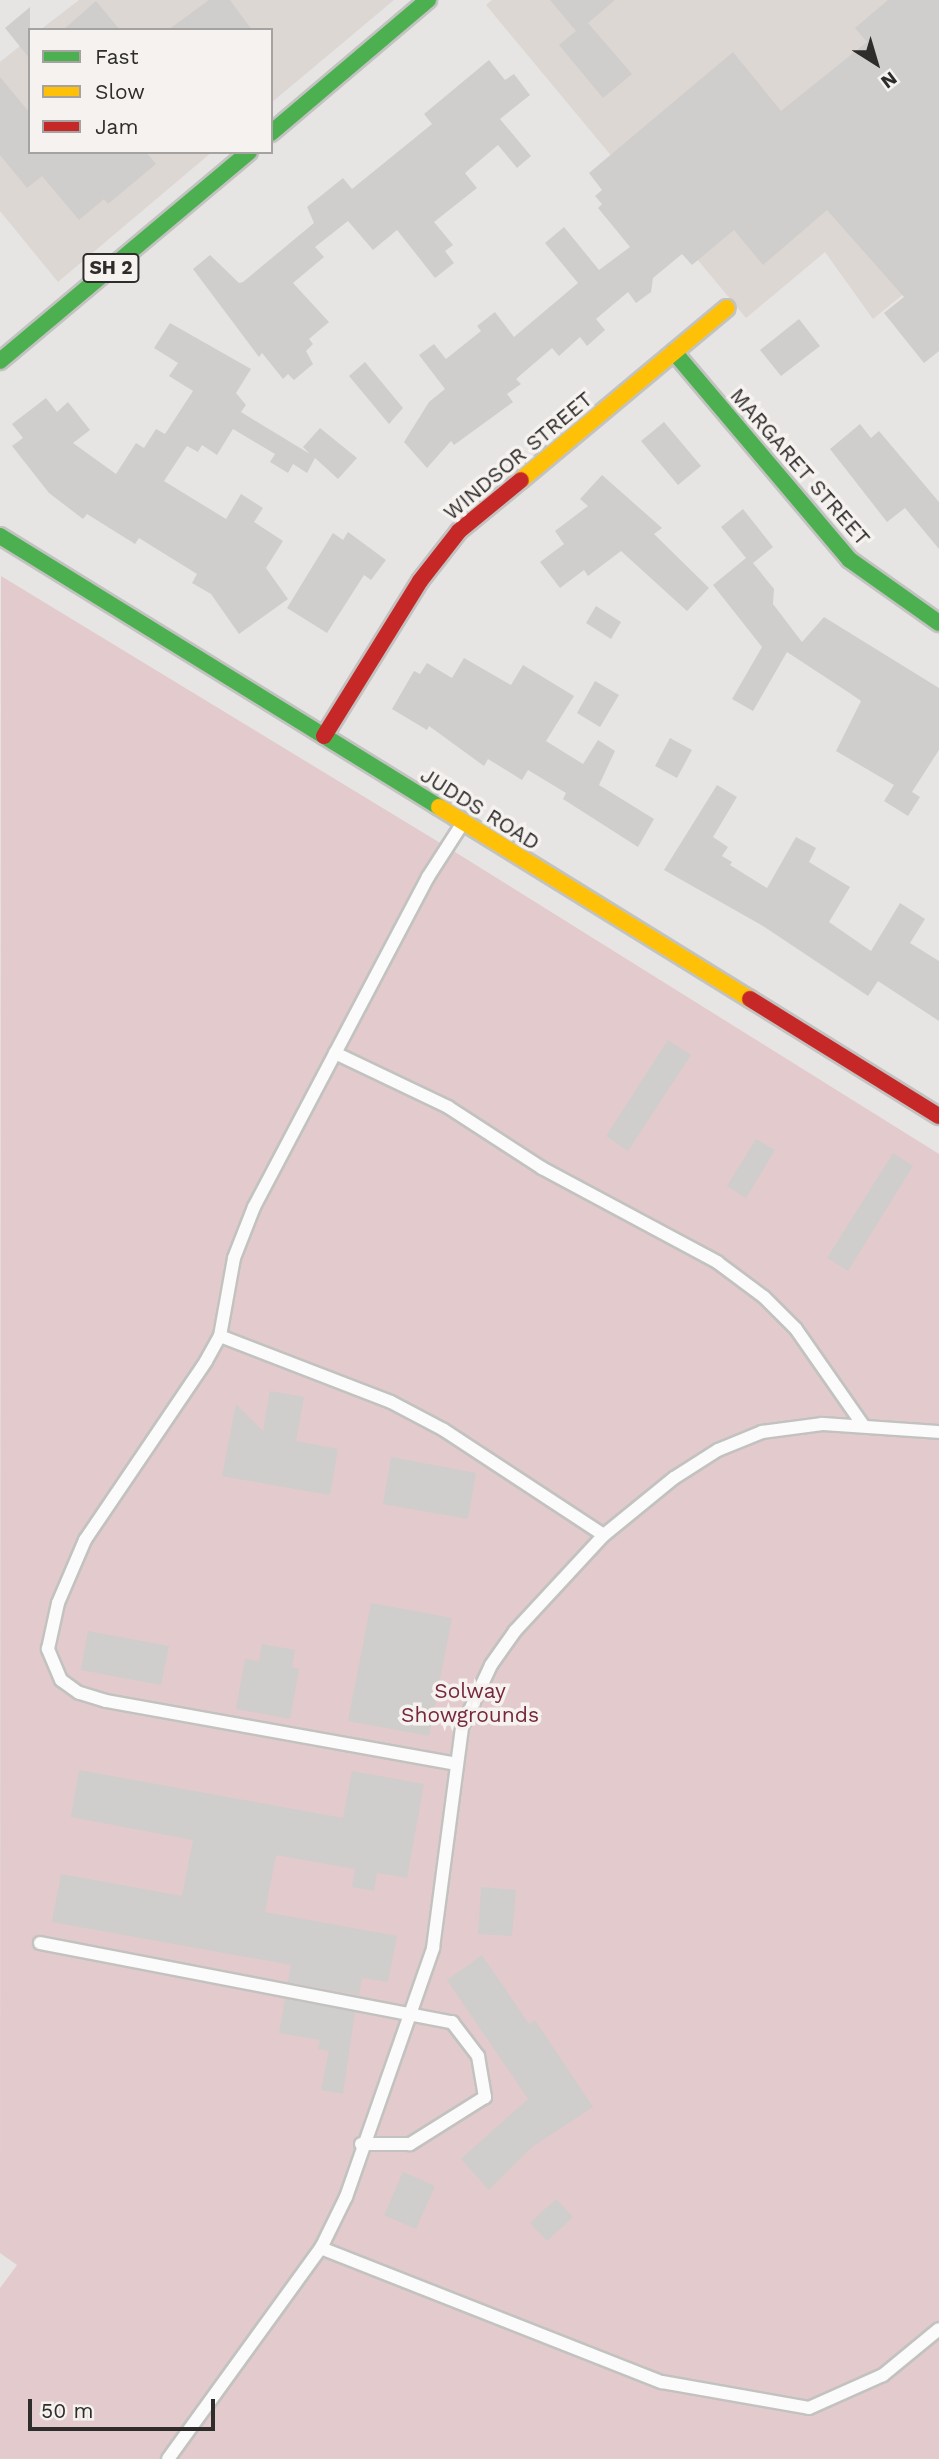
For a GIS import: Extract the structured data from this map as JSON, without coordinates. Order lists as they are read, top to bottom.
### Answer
{
  "streets": {
    "main road": [
      "SH 2",
      "WINDSOR STREET",
      "MARGARET STREET",
      "JUDDS ROAD"
    ]
  },
  "crossings": [
    ["WINDSOR STREET", "MARGARET STREET"],
    ["WINDSOR STREET", "JUDDS ROAD"]
  ],
  "parks": ["Solway Showgrounds"],
  "legend": ["Fast", "Slow", "Jam"],
  "scale_bar": "50 m",
  "north": "bottom right"
}
